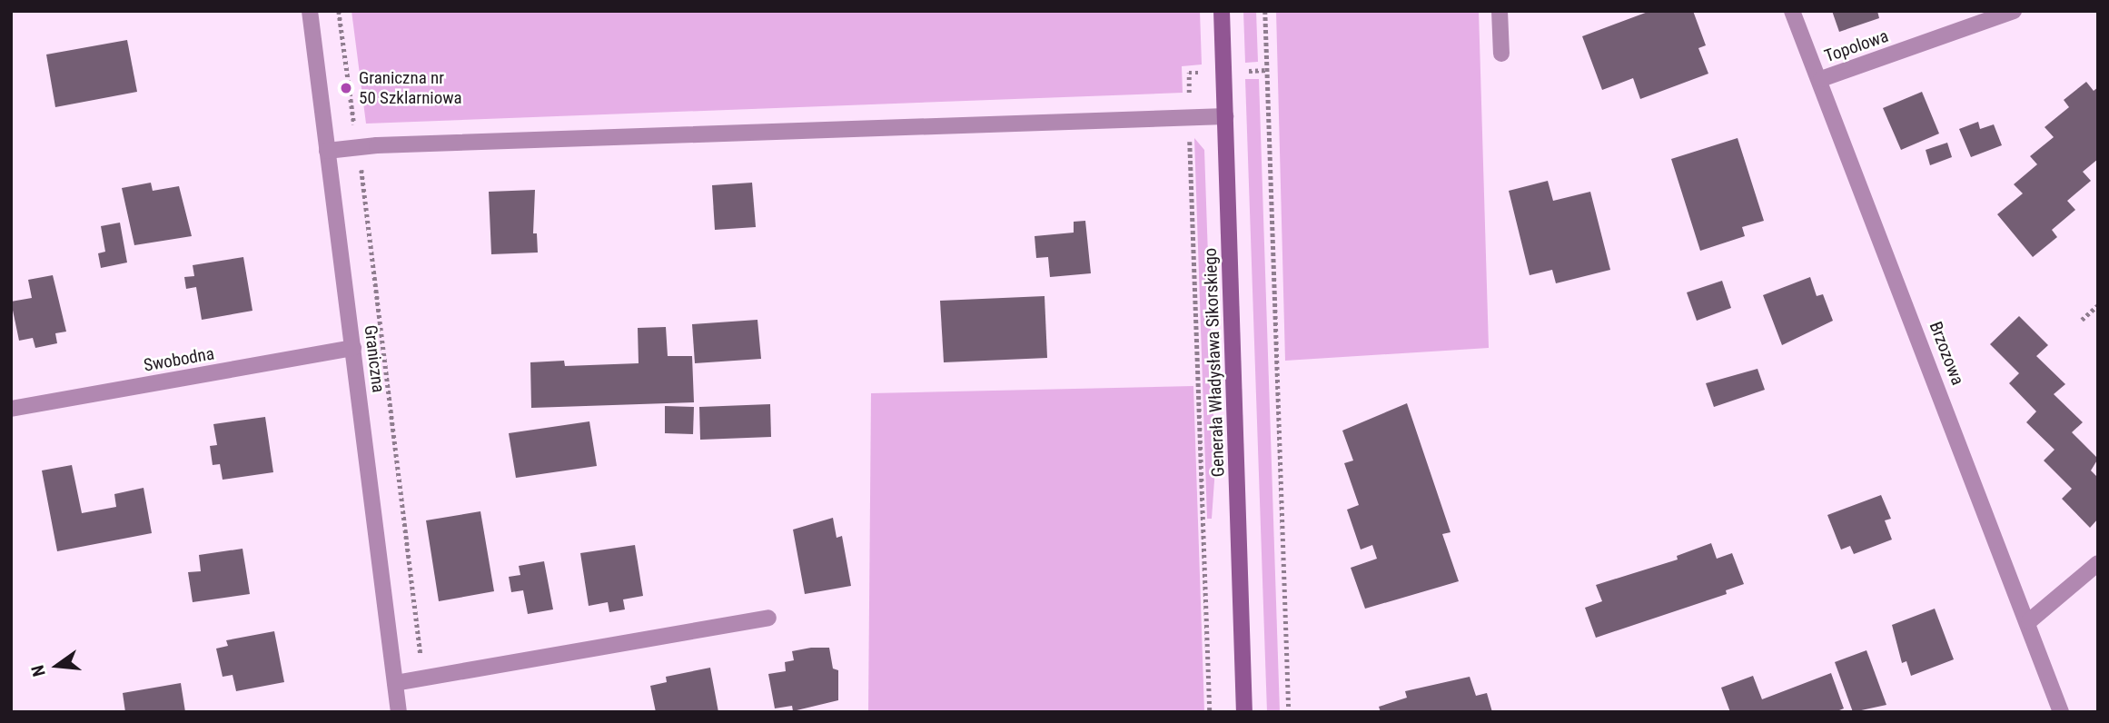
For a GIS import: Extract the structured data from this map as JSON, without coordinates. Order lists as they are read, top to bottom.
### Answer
{
  "streets": {
    "street": [
      "Topolowa",
      "Brzozowa",
      "Graniczna",
      "Swobodna",
      "Generała Władysława Sikorskiego"
    ]
  },
  "crossings": [
    ["Topolowa", "Brzozowa"],
    ["Graniczna", "Swobodna"]
  ],
  "places": ["Graniczna nr 50 Szklarniowa"],
  "north": "left"
}
